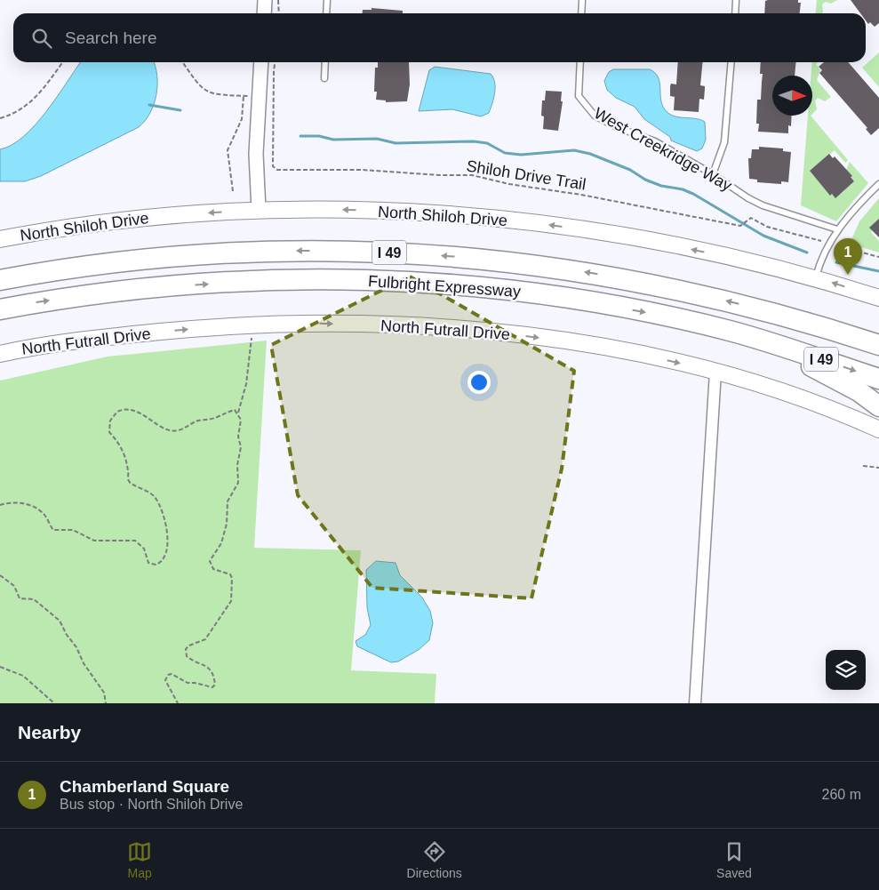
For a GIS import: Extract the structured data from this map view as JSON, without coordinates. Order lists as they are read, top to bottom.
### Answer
{
  "streets": {
    "highway": ["I 49", "Fulbright Expressway"],
    "main road": ["North Shiloh Drive", "North Futrall Drive"],
    "lane": ["West Creekridge Way"],
    "path": ["Shiloh Drive Trail"]
  },
  "one_way": ["North Shiloh Drive", "North Futrall Drive"],
  "north": "right",
  "page": {
    "search": "Search here",
    "pins": "1",
    "heading": "Nearby",
    "list": [
      {
        "mark": "1",
        "name": "Chamberland Square",
        "note": "Bus stop · North Shiloh Drive",
        "value": "260 m"
      }
    ],
    "nav": ["Map", "Directions", "Saved"]
  }
}
